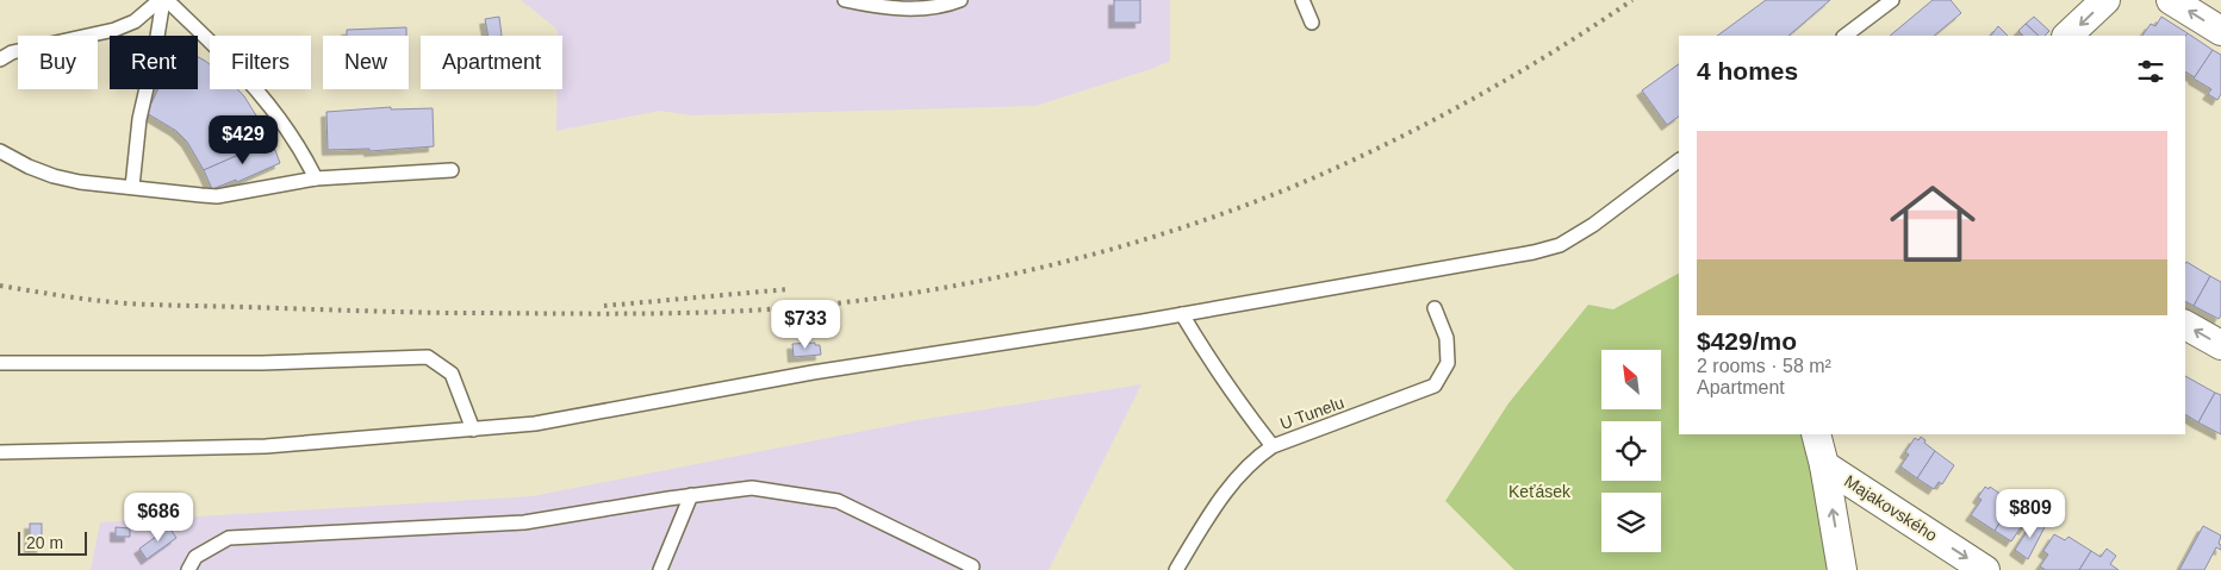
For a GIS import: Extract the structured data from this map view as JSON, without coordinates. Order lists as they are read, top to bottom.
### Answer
{
  "streets": {
    "street": ["Majakovského"],
    "lane": ["U Tunelu"]
  },
  "one_way": ["Majakovského"],
  "parks": ["Keťásek"],
  "scale_bar": "20 m",
  "north": "top left",
  "page": {
    "chip": [
      "Buy",
      "Rent",
      "Filters",
      "New",
      "Apartment"
    ],
    "heading": "4 homes",
    "list": [
      {
        "name": "$429/mo",
        "note": "2 rooms · 58 m² · Apartment"
      }
    ],
    "price": [
      "$429",
      "$733",
      "$809",
      "$686"
    ],
    "scale": "20 m"
  }
}
